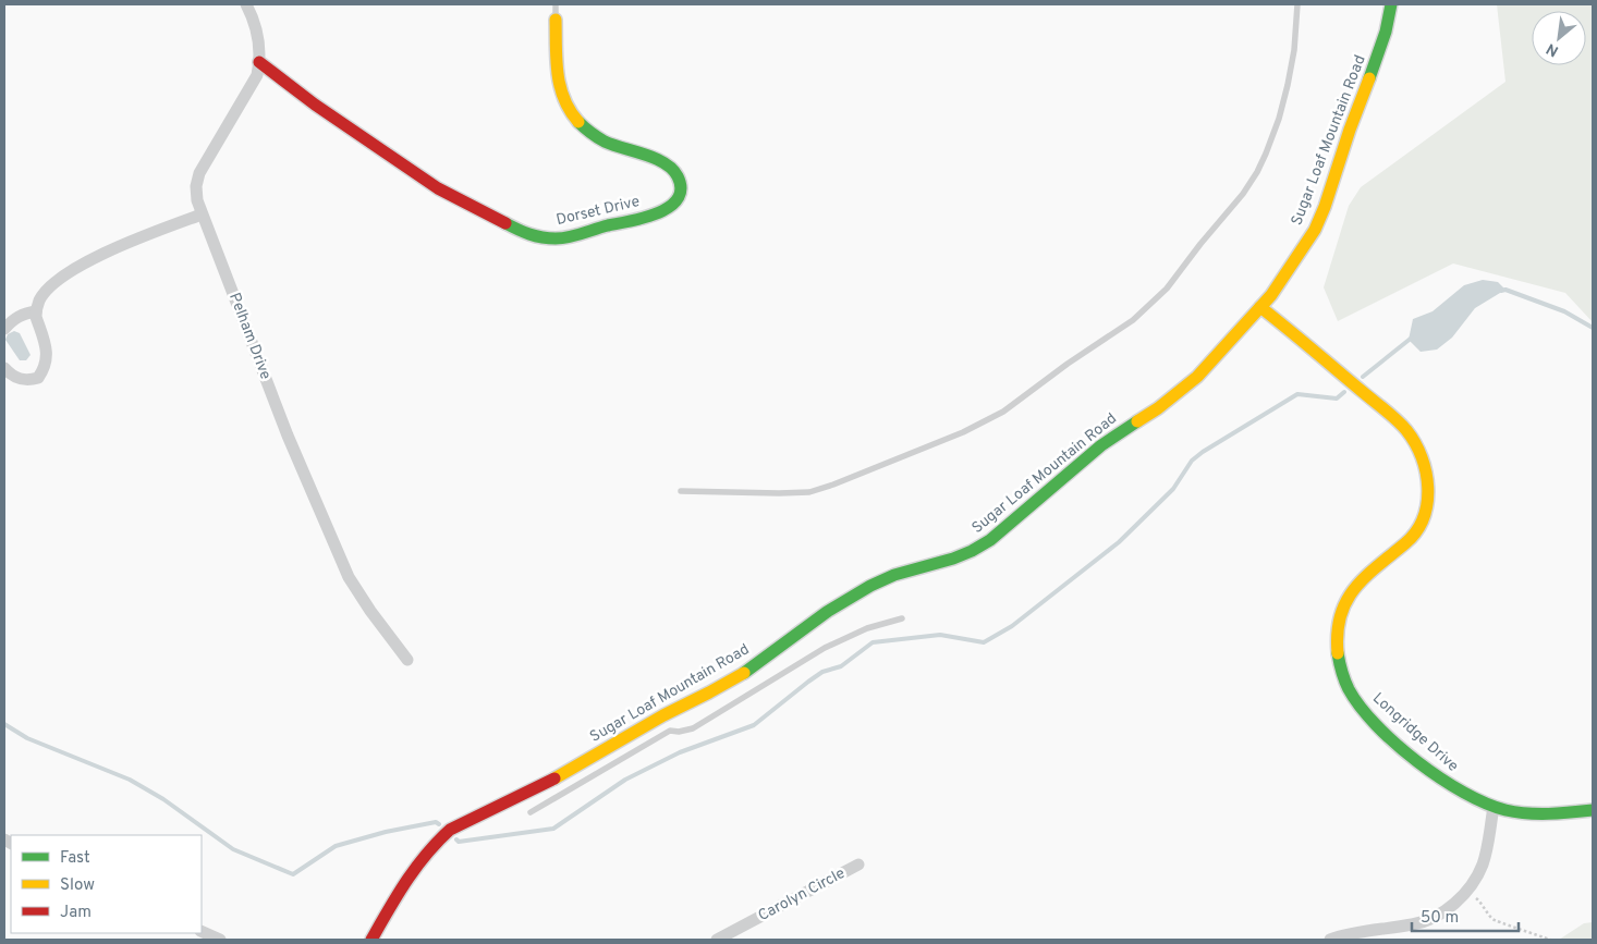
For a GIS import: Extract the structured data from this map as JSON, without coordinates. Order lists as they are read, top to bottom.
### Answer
{
  "streets": {
    "street": [
      "Sugar Loaf Mountain Road",
      "Dorset Drive",
      "Pelham Drive",
      "Longridge Drive",
      "Carolyn Circle"
    ]
  },
  "crossings": [
    ["Sugar Loaf Mountain Road", "Longridge Drive"],
    ["Dorset Drive", "Pelham Drive"]
  ],
  "legend": ["Fast", "Slow", "Jam"],
  "scale_bar": "50 m",
  "north": "bottom left"
}
